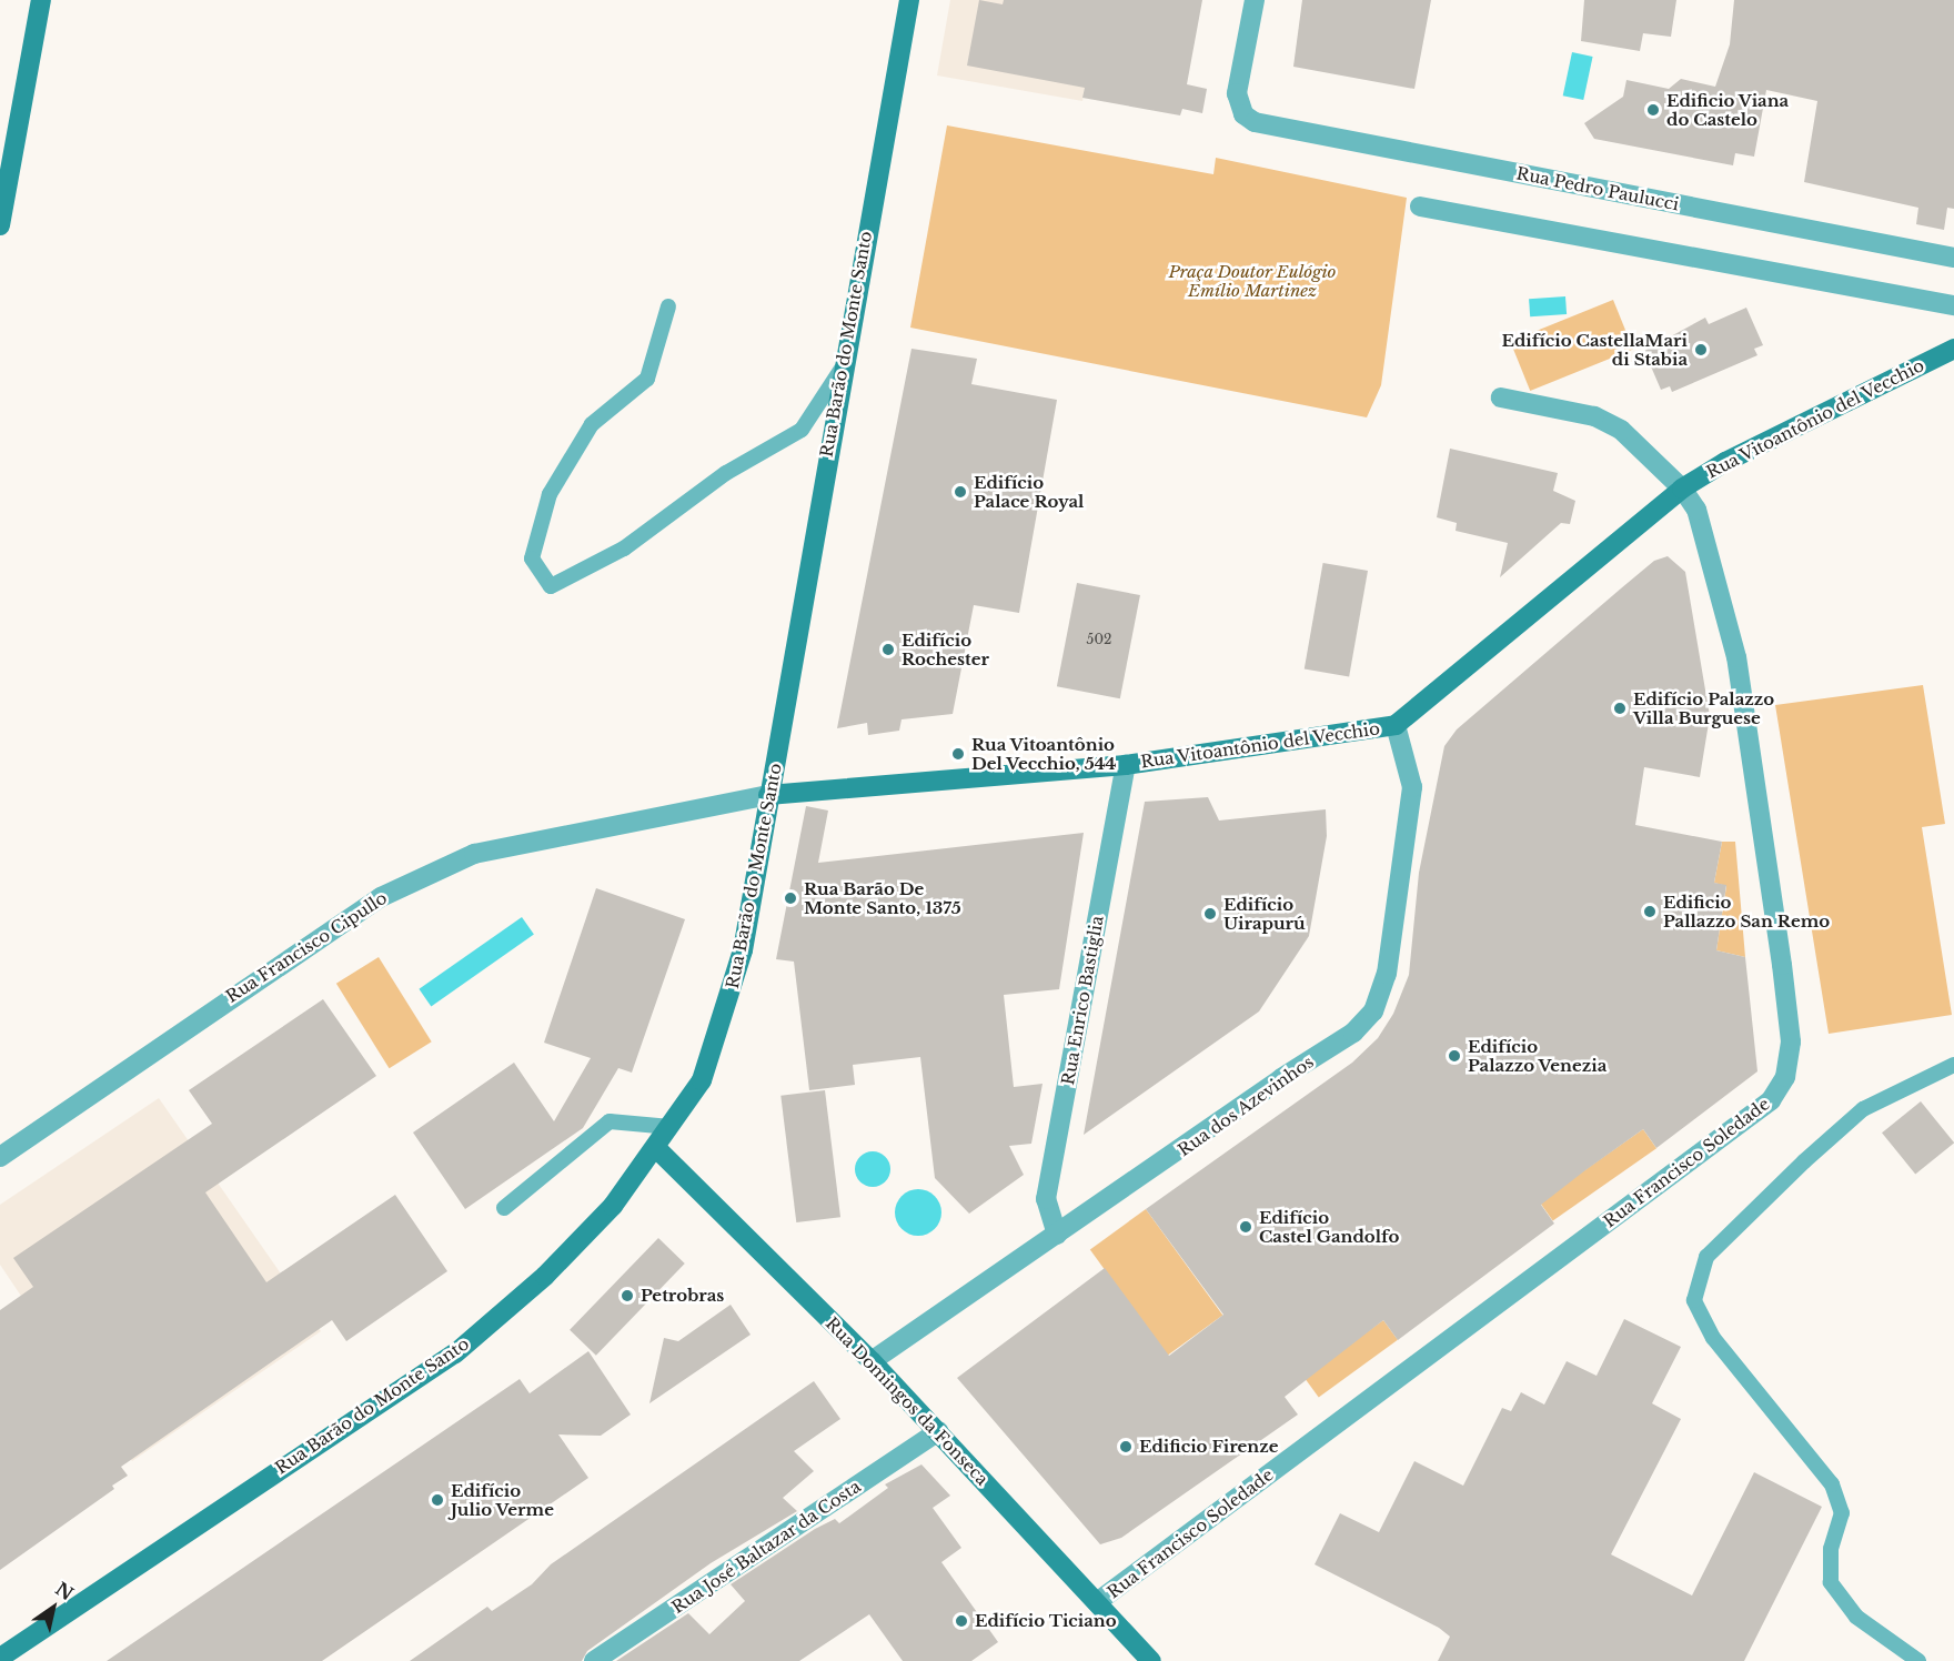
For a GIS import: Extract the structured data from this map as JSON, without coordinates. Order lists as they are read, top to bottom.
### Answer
{
  "streets": {
    "street": [
      "Rua Pedro Paulucci",
      "Rua Barão do Monte Santo",
      "Rua Vitoantônio del Vecchio",
      "Rua Francisco Cipullo",
      "Rua Enrico Bastiglia",
      "Rua dos Azevinhos",
      "Rua Francisco Soledade",
      "Rua Domingos da Fonseca",
      "Rua José Baltazar da Costa"
    ]
  },
  "crossings": [
    ["Rua Barão do Monte Santo", "Rua Vitoantônio del Vecchio"],
    ["Rua Barão do Monte Santo", "Rua Francisco Cipullo"],
    ["Rua Barão do Monte Santo", "Rua Domingos da Fonseca"],
    ["Rua Vitoantônio del Vecchio", "Rua Francisco Cipullo"],
    ["Rua Vitoantônio del Vecchio", "Rua Enrico Bastiglia"],
    ["Rua Vitoantônio del Vecchio", "Rua dos Azevinhos"],
    ["Rua Vitoantônio del Vecchio", "Rua Francisco Soledade"],
    ["Rua Enrico Bastiglia", "Rua dos Azevinhos"],
    ["Rua dos Azevinhos", "Rua Domingos da Fonseca"],
    ["Rua Francisco Soledade", "Rua Domingos da Fonseca"],
    ["Rua Domingos da Fonseca", "Rua José Baltazar da Costa"]
  ],
  "parks": ["Praça Doutor Eulógio Emílio Martinez"],
  "places": [
    "Edificio Viana do Castelo",
    "Edifício CastellaMari di Stabia",
    "Edifício Palace Royal",
    "Edifício Rochester",
    "Edifício Palazzo Villa Burguese",
    "Rua Vitoantônio Del Vecchio, 544",
    "Rua Barão De Monte Santo, 1375",
    "Edificio Pallazzo San Remo",
    "Edifício Uirapurú",
    "Edifício Palazzo Venezia",
    "Edifício Castel Gandolfo",
    "Petrobras",
    "Edificio Firenze",
    "Edifício Julio Verme",
    "Edifício Ticiano"
  ],
  "house_numbers": ["502"],
  "north": "top right"
}
